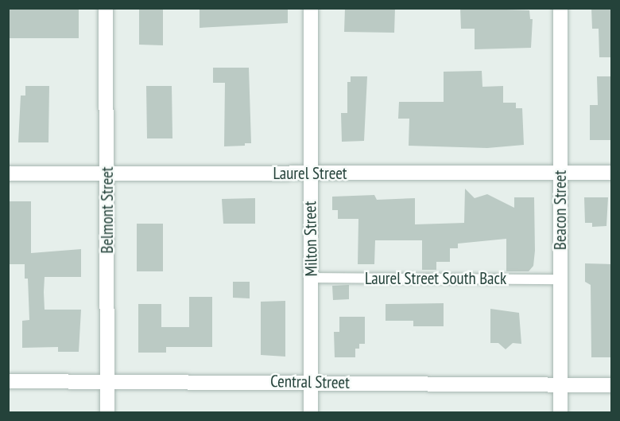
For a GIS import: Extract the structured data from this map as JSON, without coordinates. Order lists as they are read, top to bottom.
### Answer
{
  "streets": {
    "street": [
      "Laurel Street",
      "Belmont Street",
      "Beacon Street",
      "Milton Street",
      "Central Street"
    ],
    "lane": ["Laurel Street South Back"]
  },
  "crossings": [
    ["Laurel Street", "Belmont Street"],
    ["Laurel Street", "Beacon Street"],
    ["Laurel Street", "Milton Street"],
    ["Belmont Street", "Central Street"],
    ["Beacon Street", "Laurel Street South Back"],
    ["Beacon Street", "Central Street"],
    ["Milton Street", "Laurel Street South Back"],
    ["Milton Street", "Central Street"]
  ]
}
